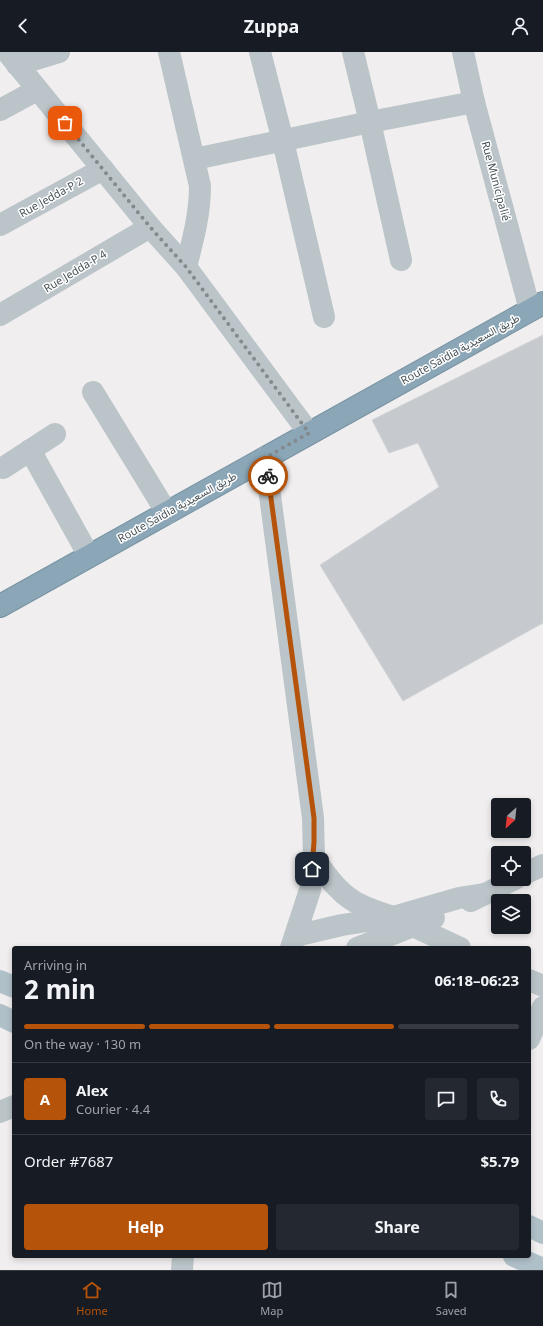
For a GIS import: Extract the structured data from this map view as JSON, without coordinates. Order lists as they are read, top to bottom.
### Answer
{
  "streets": {
    "highway": ["Route Saïdia طريق السعيدية"],
    "street": ["Rue Municipalié", "Rue Jedda-P 2", "Rue Jedda-P 4"]
  },
  "crossings": [
    ["Rue Municipalié", "Route Saïdia طريق السعيدية"]
  ],
  "north": "bottom left",
  "page": {
    "header": "Zuppa",
    "heading": ["2 min", "Arriving in", "06:18–06:23"],
    "panel": [
      "Alex",
      "Courier · 4.4",
      "Order #7687",
      "$5.79"
    ],
    "bar": "On the way · 130 m",
    "round": "A",
    "buttons": ["Help", "Share"],
    "tabs": ["Home", "Map", "Saved"]
  }
}
